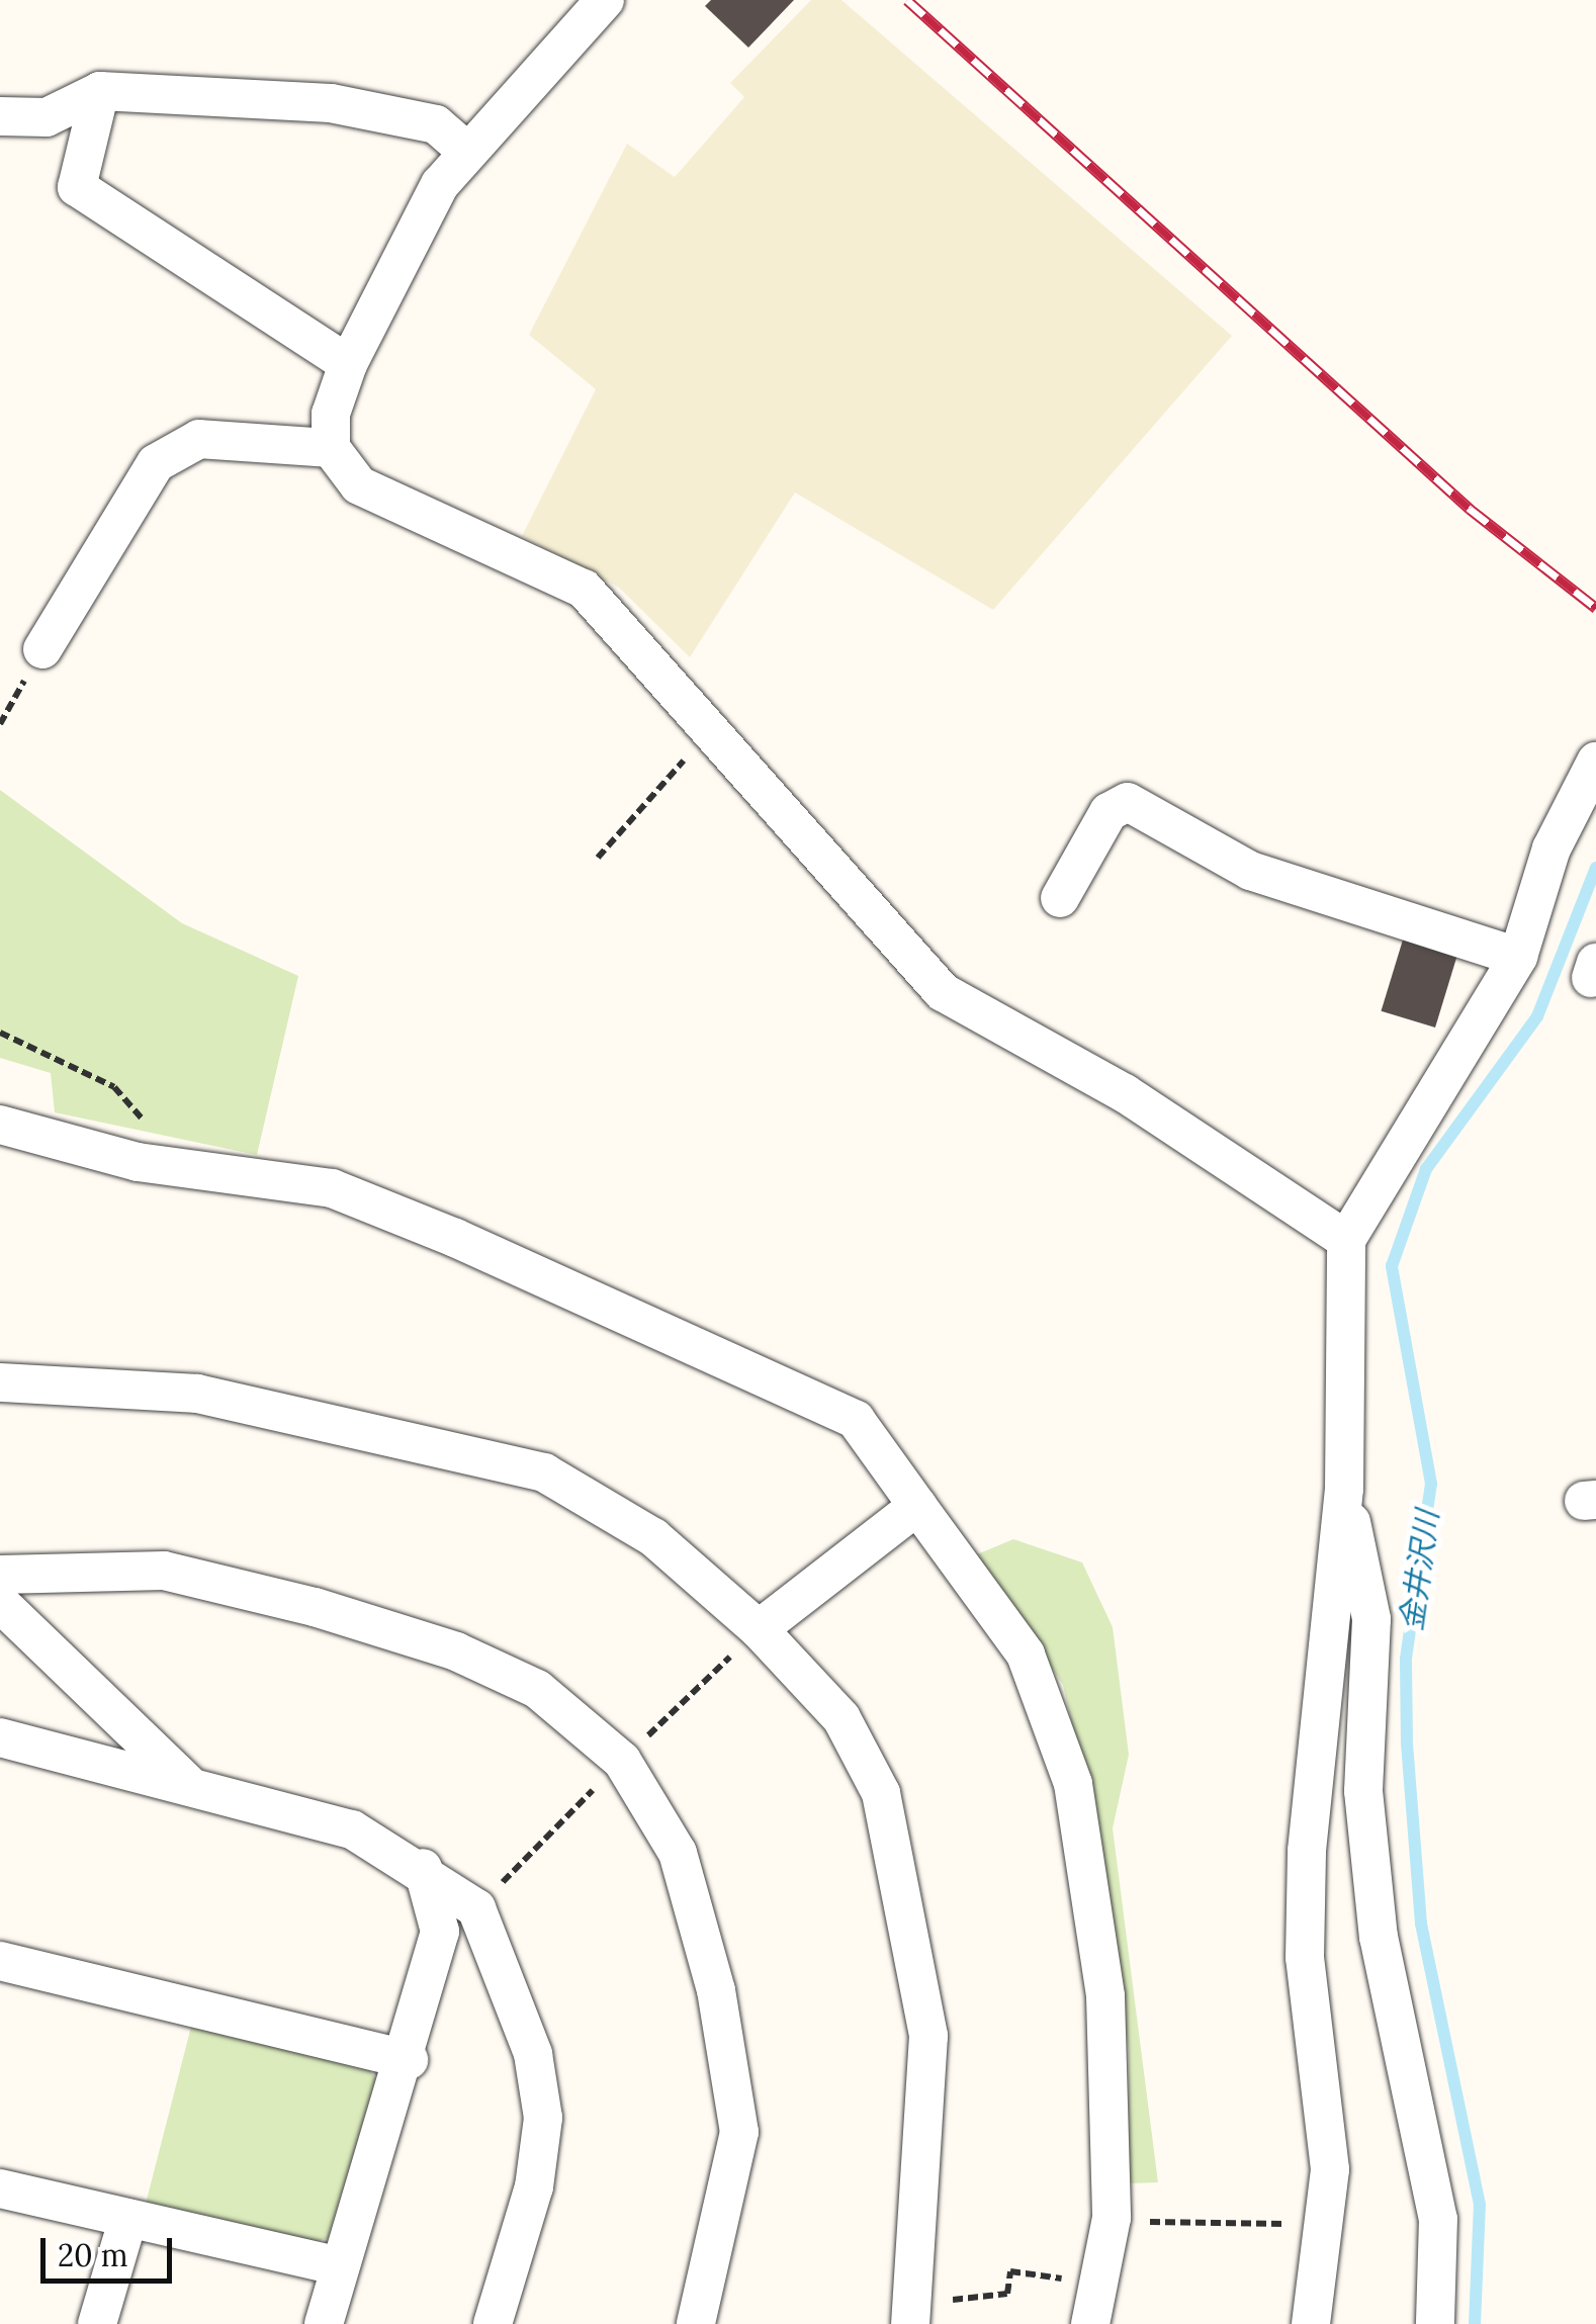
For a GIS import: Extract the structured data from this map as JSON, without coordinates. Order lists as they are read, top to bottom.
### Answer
{
  "water": ["金井沢川"],
  "scale_bar": "20 m"
}
